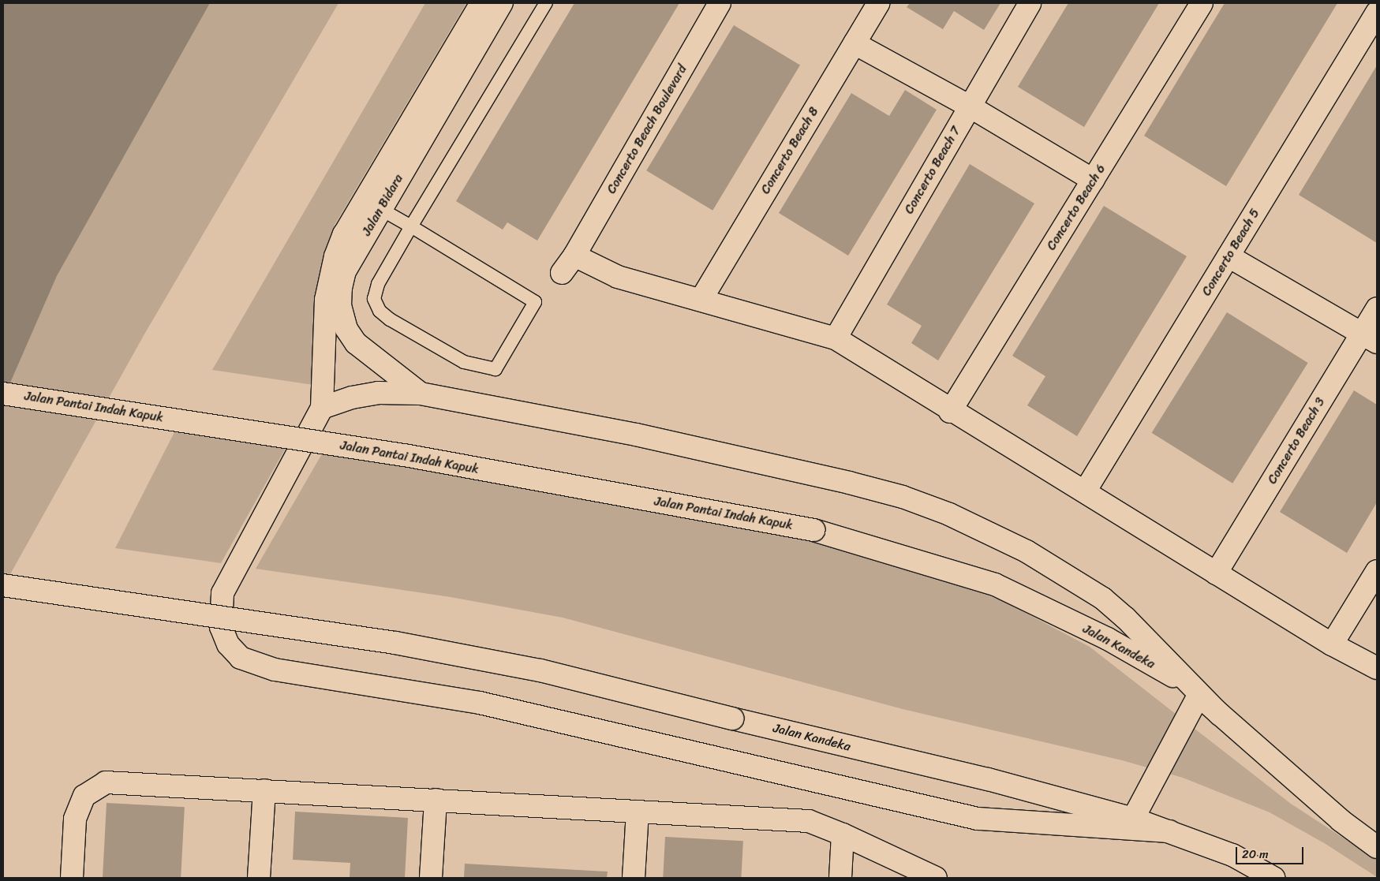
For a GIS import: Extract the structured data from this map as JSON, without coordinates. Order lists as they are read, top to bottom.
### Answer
{
  "streets": {
    "street": [
      "Concerto Beach Boulevard",
      "Concerto Beach 8",
      "Concerto Beach 7",
      "Jalan Bidara",
      "Concerto Beach 6",
      "Concerto Beach 5",
      "Jalan Pantai Indah Kapuk",
      "Concerto Beach 3",
      "Jalan Kandeka"
    ]
  },
  "crossings": [
    ["Jalan Pantai Indah Kapuk", "Jalan Kandeka"]
  ],
  "scale_bar": "20 m"
}
